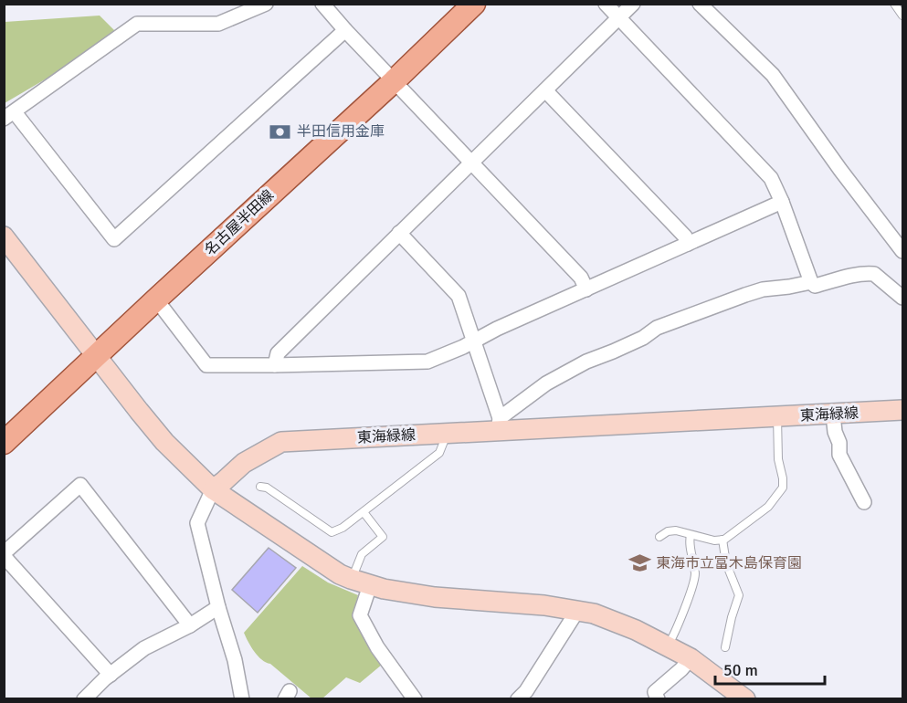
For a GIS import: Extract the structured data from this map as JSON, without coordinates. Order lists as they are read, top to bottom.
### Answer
{
  "streets": {
    "main road": ["名古屋半田線", "東海緑線"]
  },
  "places": {
    "bank": ["半田信用金庫"],
    "school or university": ["東海市立富木島保育園"]
  },
  "scale_bar": "50 m"
}
